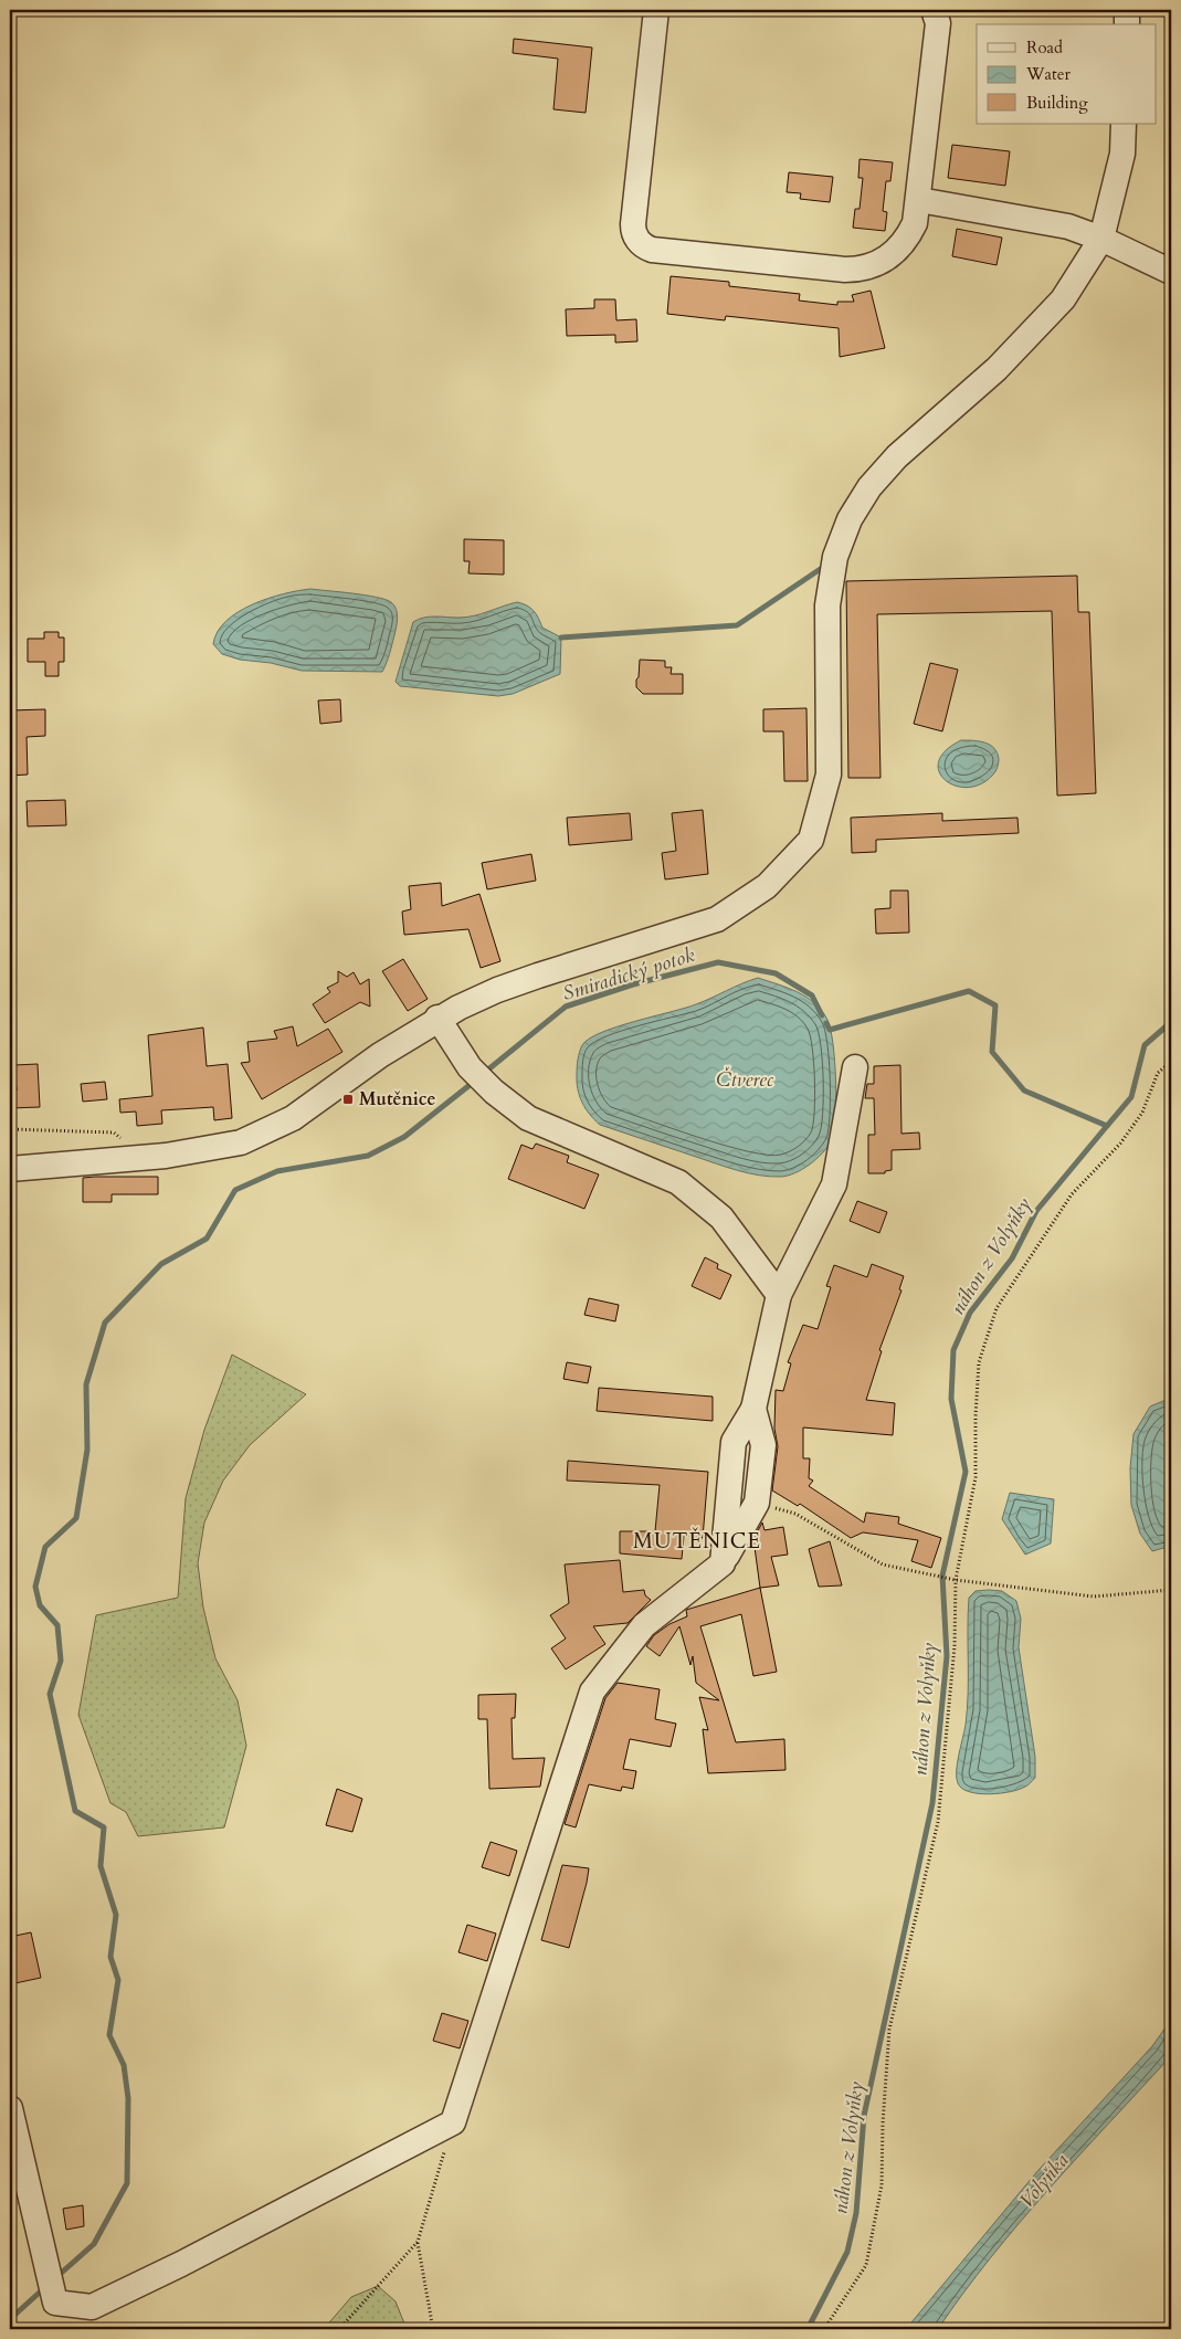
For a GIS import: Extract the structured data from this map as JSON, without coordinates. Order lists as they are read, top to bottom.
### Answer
{
  "districts": ["MUTĚNICE"],
  "water": [
    "Smiradický potok",
    "Čtverec",
    "náhon z Volyňky",
    "Volyňka"
  ],
  "places": {
    "transit": ["Mutěnice"]
  },
  "legend": ["Road", "Water", "Building"]
}
